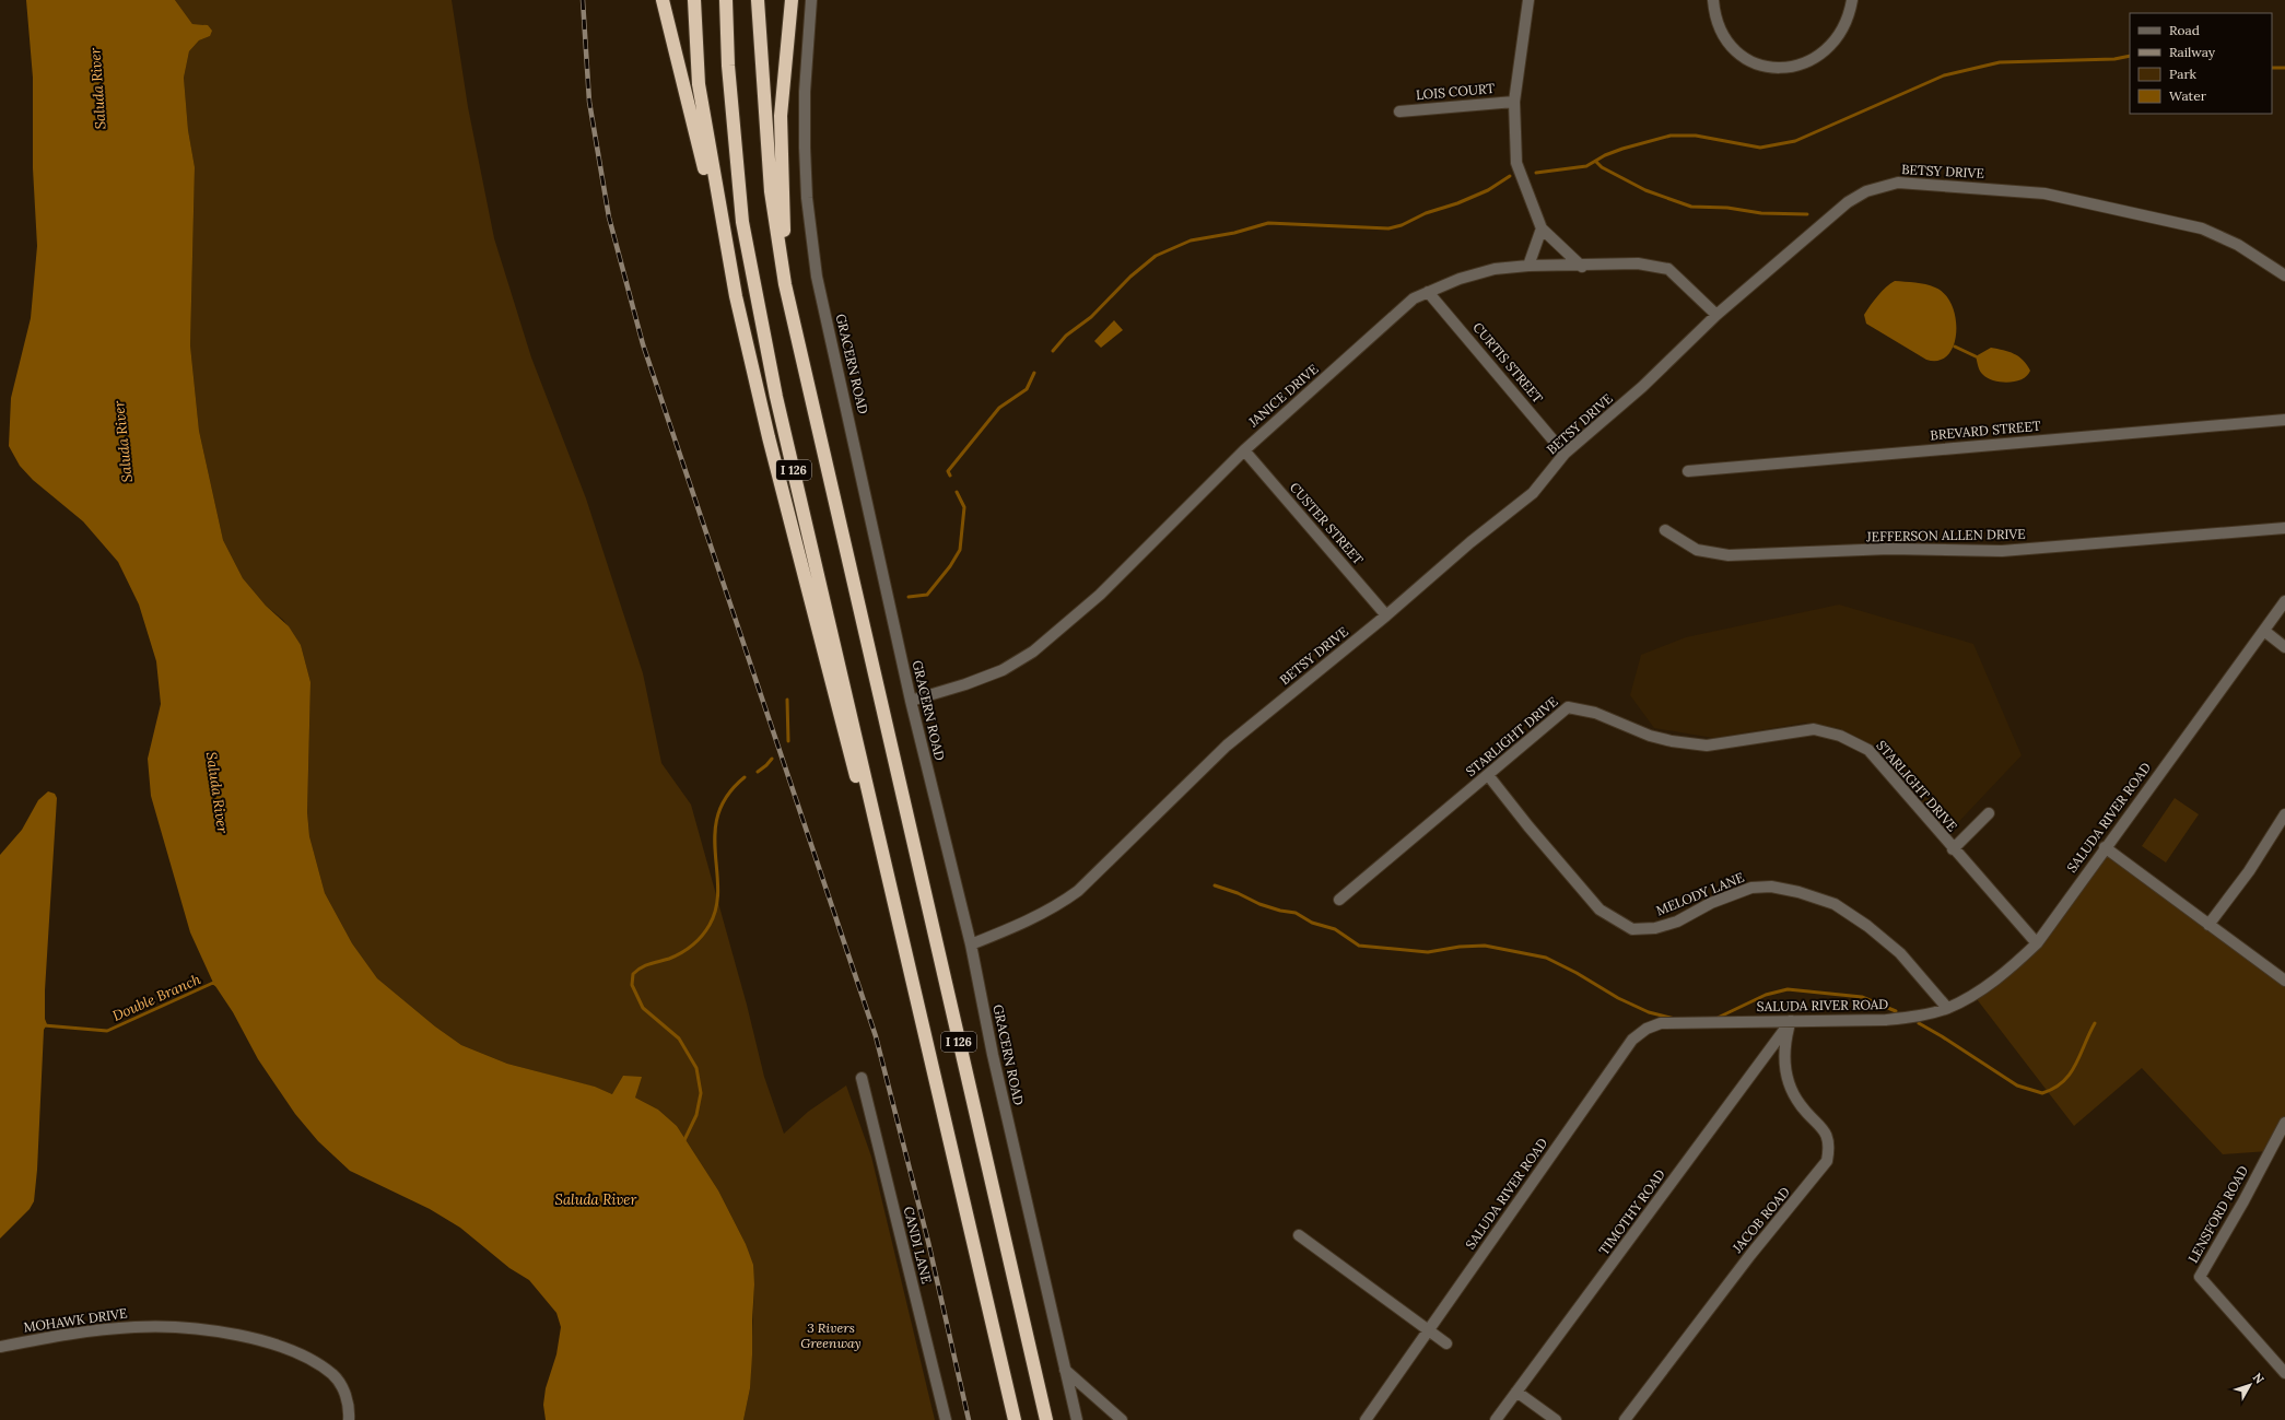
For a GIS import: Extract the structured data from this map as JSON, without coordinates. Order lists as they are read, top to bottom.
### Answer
{
  "streets": {
    "highway": ["I 126"],
    "street": [
      "LOIS COURT",
      "BETSY DRIVE",
      "CURTIS STREET",
      "GRACERN ROAD",
      "JANICE DRIVE",
      "BREVARD STREET",
      "CUSTER STREET",
      "JEFFERSON ALLEN DRIVE",
      "STARLIGHT DRIVE",
      "SALUDA RIVER ROAD",
      "MELODY LANE",
      "TIMOTHY ROAD",
      "LENSFORD ROAD",
      "JACOB ROAD",
      "CANDI LANE",
      "MOHAWK DRIVE"
    ]
  },
  "crossings": [
    ["BETSY DRIVE", "CURTIS STREET"],
    ["BETSY DRIVE", "GRACERN ROAD"],
    ["BETSY DRIVE", "JANICE DRIVE"],
    ["BETSY DRIVE", "CUSTER STREET"],
    ["CURTIS STREET", "JANICE DRIVE"],
    ["GRACERN ROAD", "JANICE DRIVE"],
    ["JANICE DRIVE", "CUSTER STREET"],
    ["STARLIGHT DRIVE", "SALUDA RIVER ROAD"],
    ["STARLIGHT DRIVE", "MELODY LANE"],
    ["SALUDA RIVER ROAD", "MELODY LANE"],
    ["SALUDA RIVER ROAD", "TIMOTHY ROAD"],
    ["SALUDA RIVER ROAD", "JACOB ROAD"],
    ["TIMOTHY ROAD", "JACOB ROAD"]
  ],
  "water": ["Saluda River", "Double Branch"],
  "parks": ["3 Rivers Greenway"],
  "legend": [
    "Road",
    "Railway",
    "Park",
    "Water"
  ],
  "north": "top right"
}
